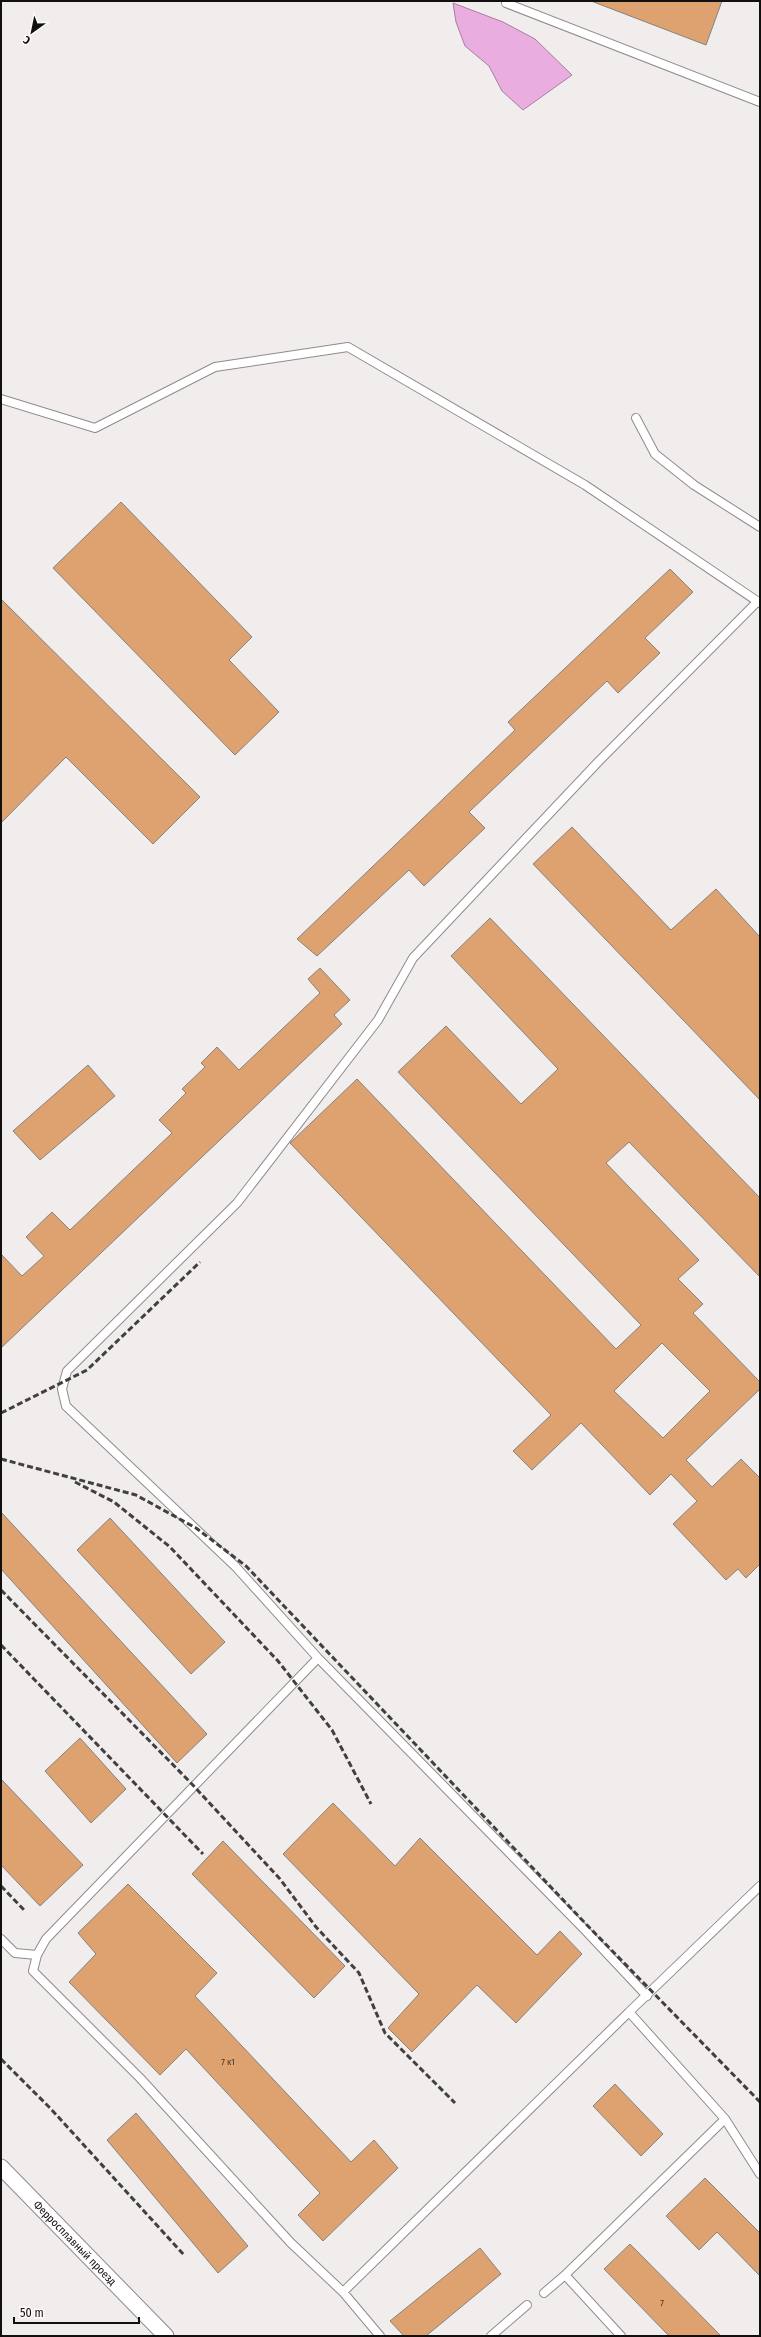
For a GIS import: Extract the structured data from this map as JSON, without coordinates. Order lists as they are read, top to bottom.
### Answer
{
  "streets": {
    "street": ["Ферросплавный проезд"]
  },
  "house_numbers": ["7 к1", "7"],
  "scale_bar": "50 m",
  "north": "bottom left"
}
